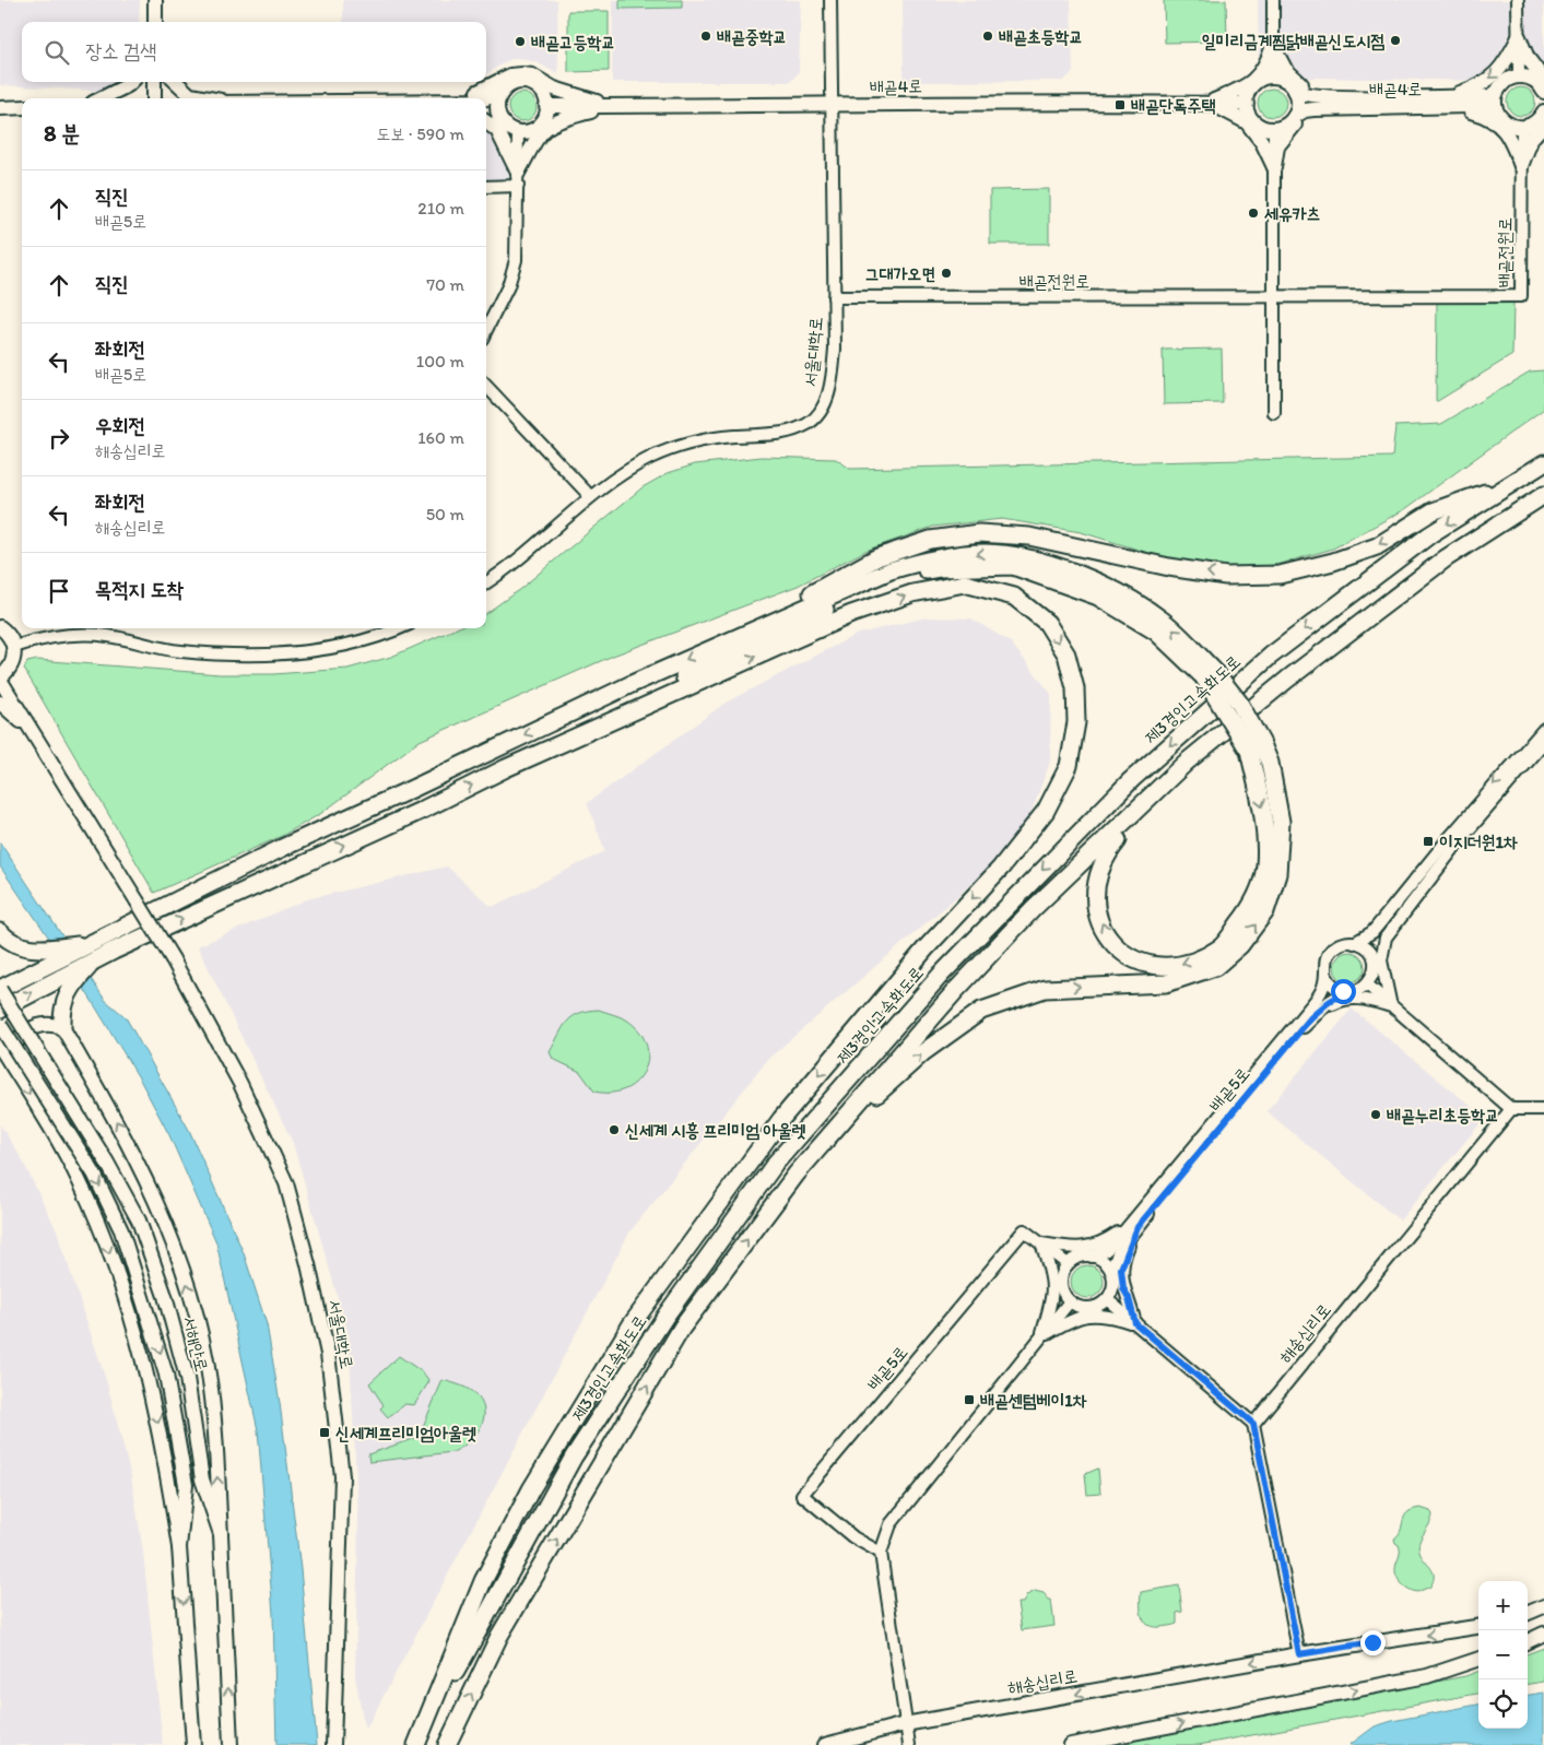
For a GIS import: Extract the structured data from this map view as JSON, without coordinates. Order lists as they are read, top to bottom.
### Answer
{
  "streets": {
    "highway": ["제3경인고속화도로"],
    "main road": [
      "배곧4로",
      "서울대학로",
      "해송십리로",
      "서해안로"
    ],
    "street": ["배곧전원로", "배곧5로"]
  },
  "crossings": [
    ["배곧4로", "배곧전원로"],
    ["배곧4로", "서울대학로"],
    ["배곧전원로", "서울대학로"]
  ],
  "one_way": ["해송십리로"],
  "places": {
    "other": [
      "배곧중학교",
      "배곧초등학교",
      "일미리금계찜닭배곧신도시점",
      "배곧고등학교",
      "세유카츠",
      "그대가오면",
      "배곧누리초등학교",
      "신세계 시흥 프리미엄 아울렛"
    ],
    "transit": [
      "배곧단독주택",
      "이지더원1차",
      "배곧센텀베이1차",
      "신세계프리미엄아울렛"
    ]
  },
  "page": {
    "search": "장소 검색",
    "heading": ["8 분", "도보 · 590 m"],
    "list": [
      ["직진", "배곧5로", "210 m"],
      ["직진", "70 m"],
      ["좌회전", "배곧5로", "100 m"],
      ["우회전", "해송십리로", "160 m"],
      ["좌회전", "해송십리로", "50 m"],
      "목적지 도착"
    ],
    "map_buttons": ["+", "−"]
  }
}
